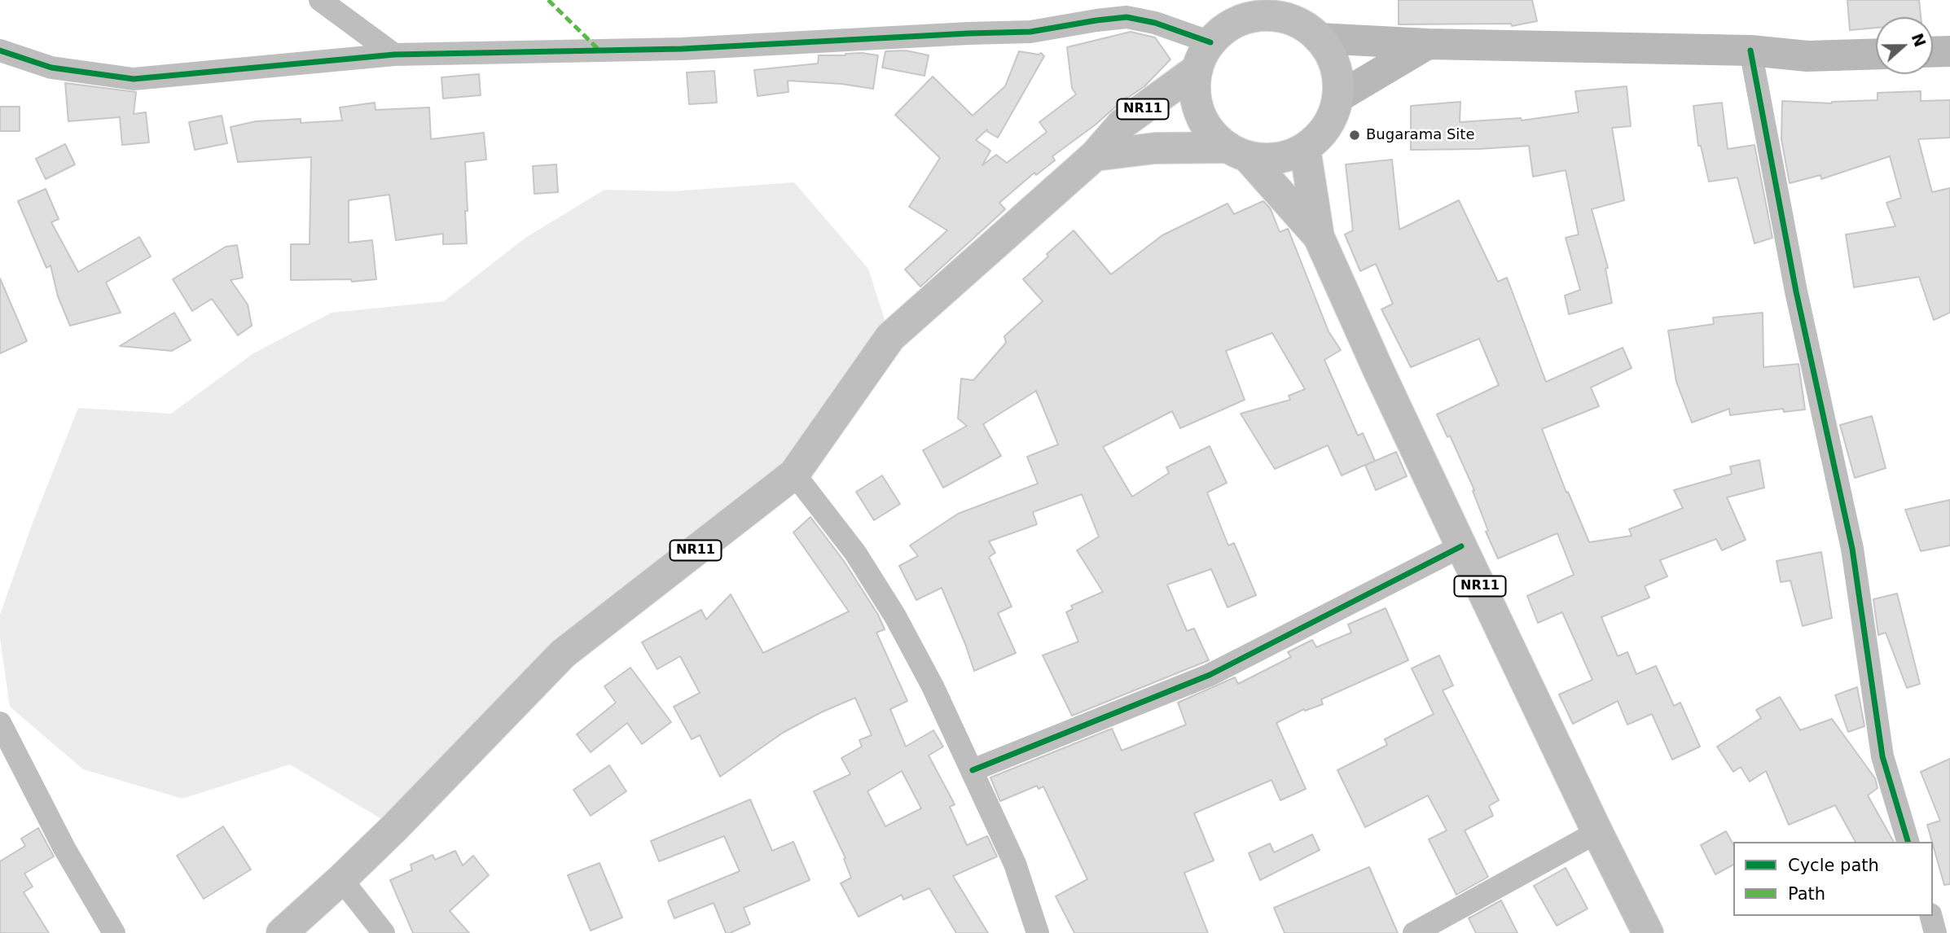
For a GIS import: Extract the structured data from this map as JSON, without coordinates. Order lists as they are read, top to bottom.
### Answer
{
  "streets": {
    "highway": ["NR11"]
  },
  "places": ["Bugarama Site"],
  "legend": ["Cycle path", "Path"],
  "north": "right"
}
